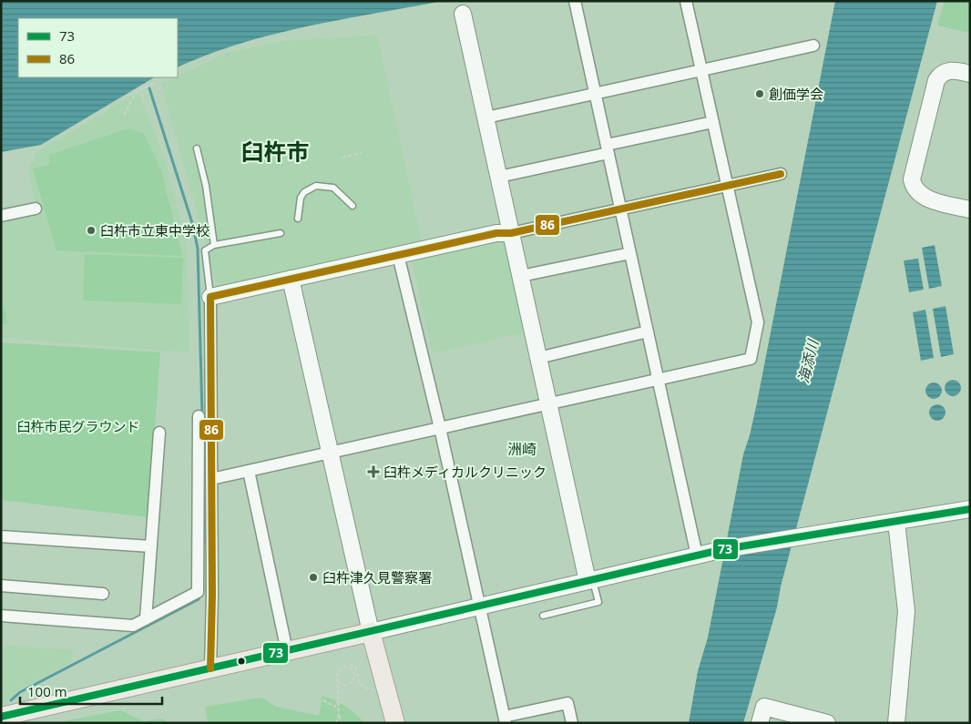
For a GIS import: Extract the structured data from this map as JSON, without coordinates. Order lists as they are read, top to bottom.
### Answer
{
  "districts": ["臼杵市", "洲崎"],
  "water": ["海添川"],
  "parks": ["臼杵市民グラウンド"],
  "places": {
    "other": ["創価学会", "臼杵市立東中学校", "臼杵津久見警察署"],
    "health": ["臼杵メディカルクリニック"]
  },
  "lines": ["transit line 86", "transit line 73"],
  "legend": ["73", "86"],
  "scale_bar": "100 m"
}
